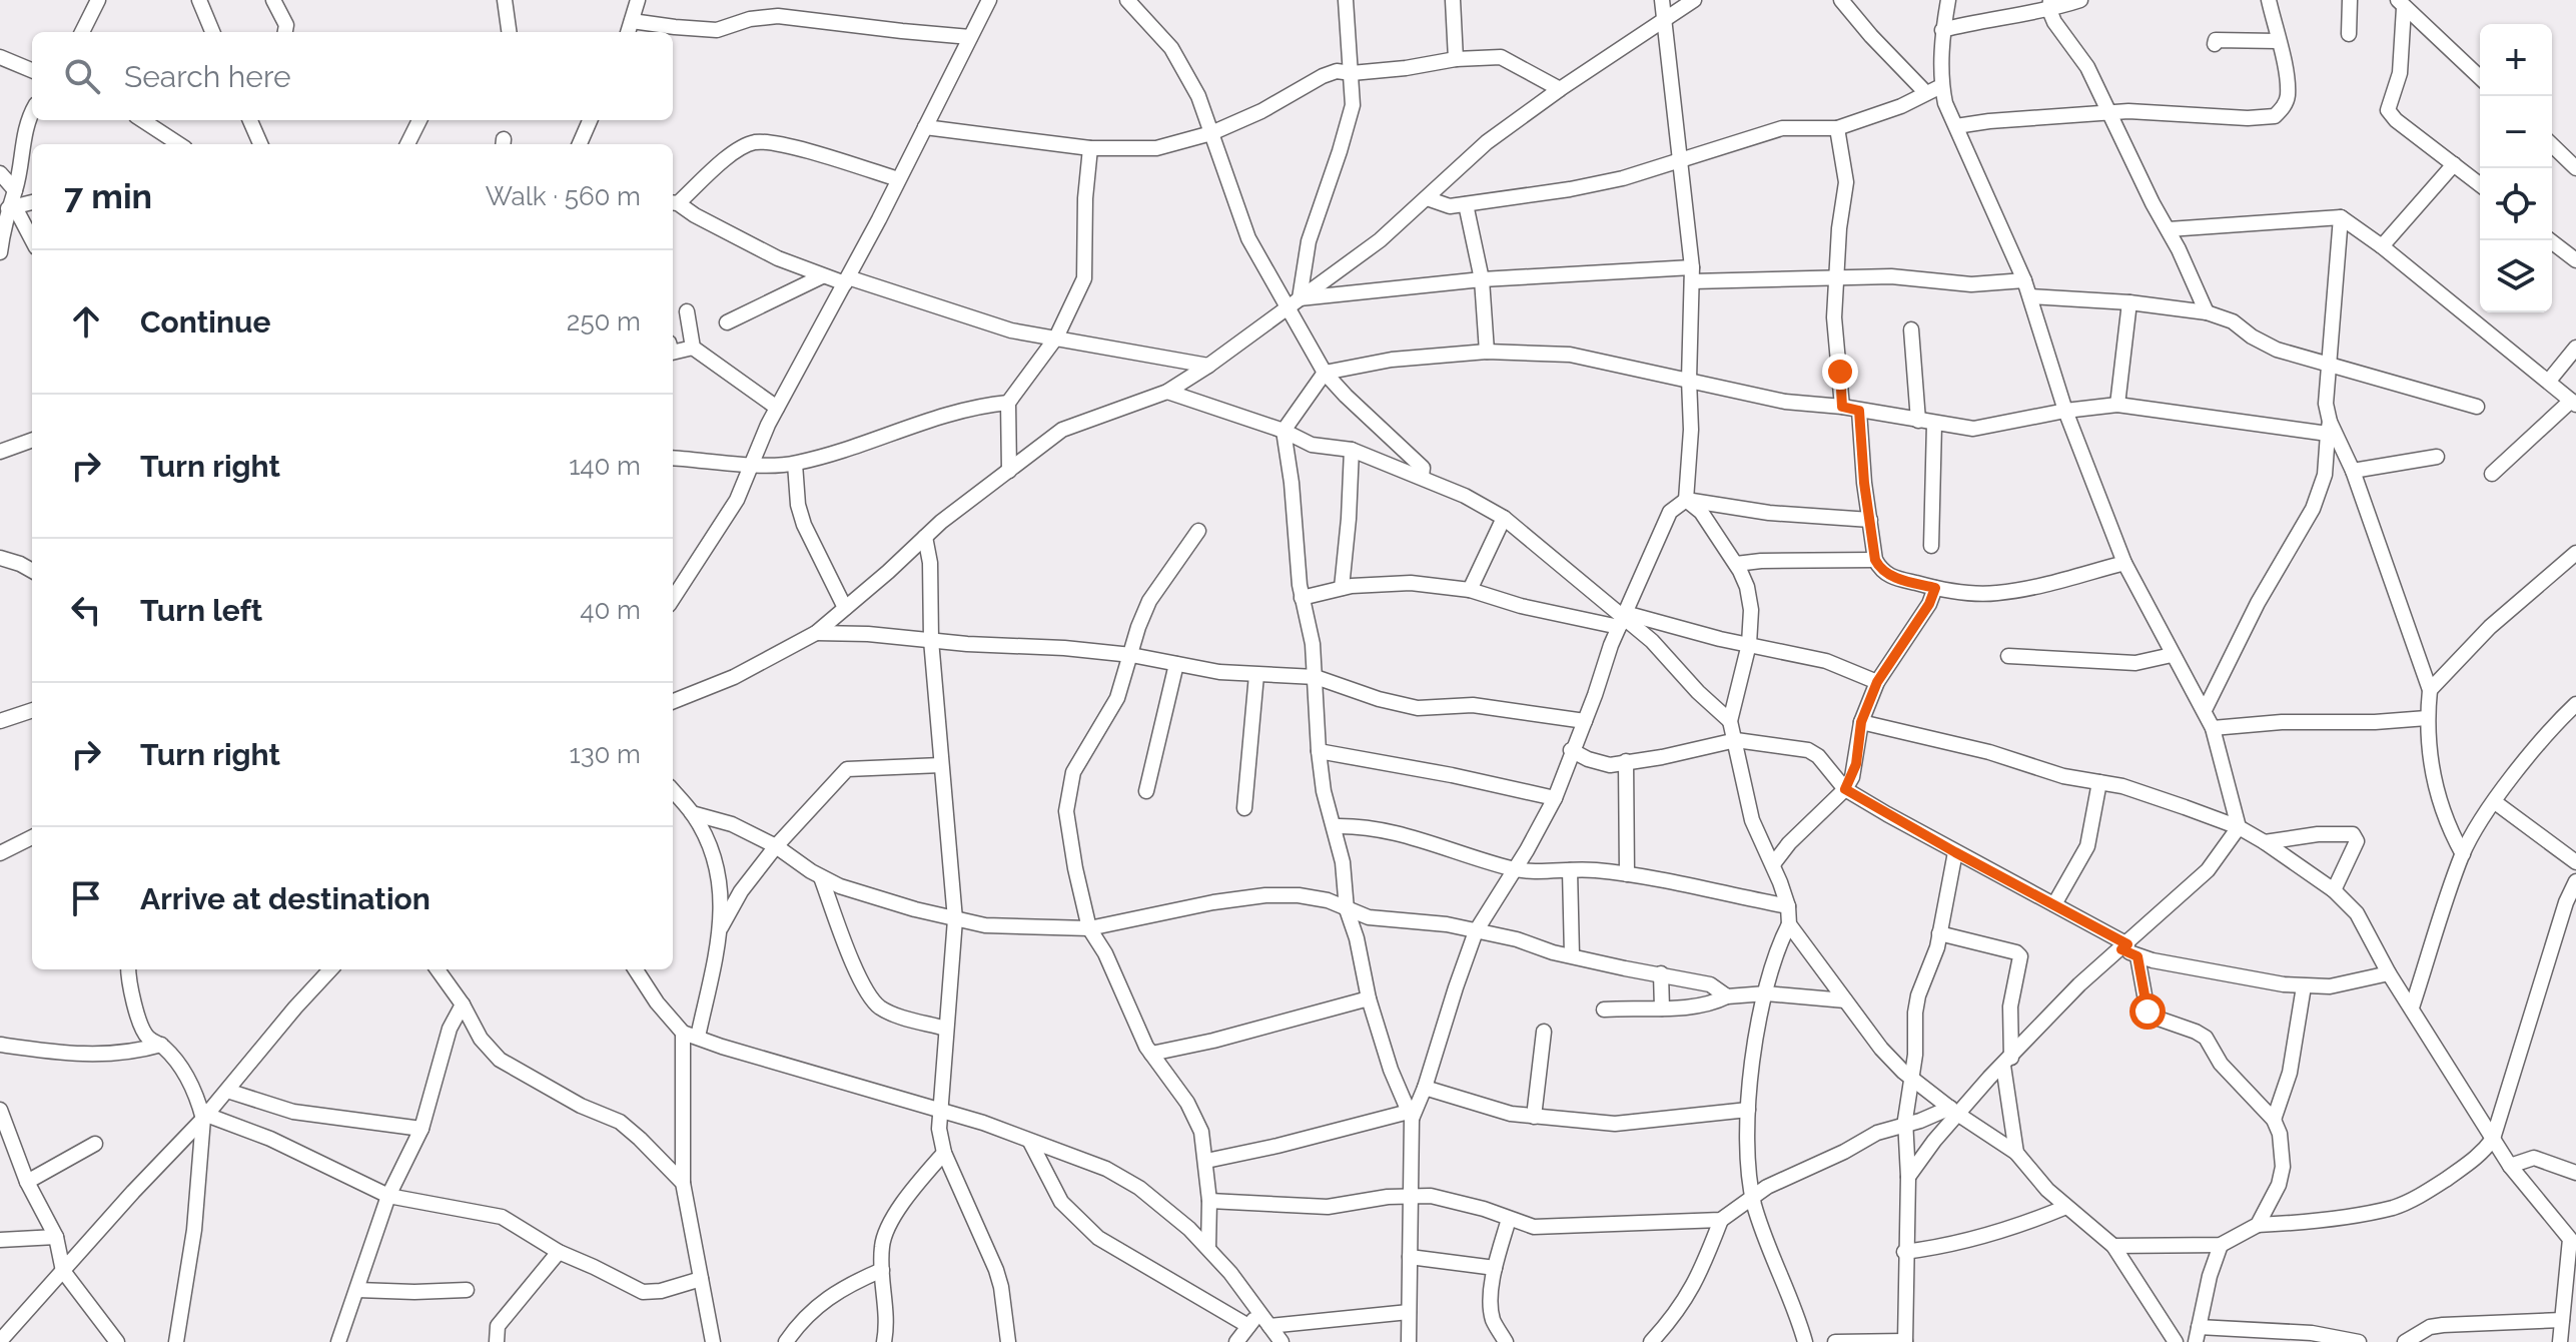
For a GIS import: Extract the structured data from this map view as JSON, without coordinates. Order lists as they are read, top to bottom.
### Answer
{
  "page": {
    "map_buttons": ["+", "−"],
    "search": "Search here",
    "heading": ["7 min", "Walk · 560 m"],
    "list": [
      ["Continue", "250 m"],
      ["Turn right", "140 m"],
      ["Turn left", "40 m"],
      ["Turn right", "130 m"],
      "Arrive at destination"
    ]
  }
}
